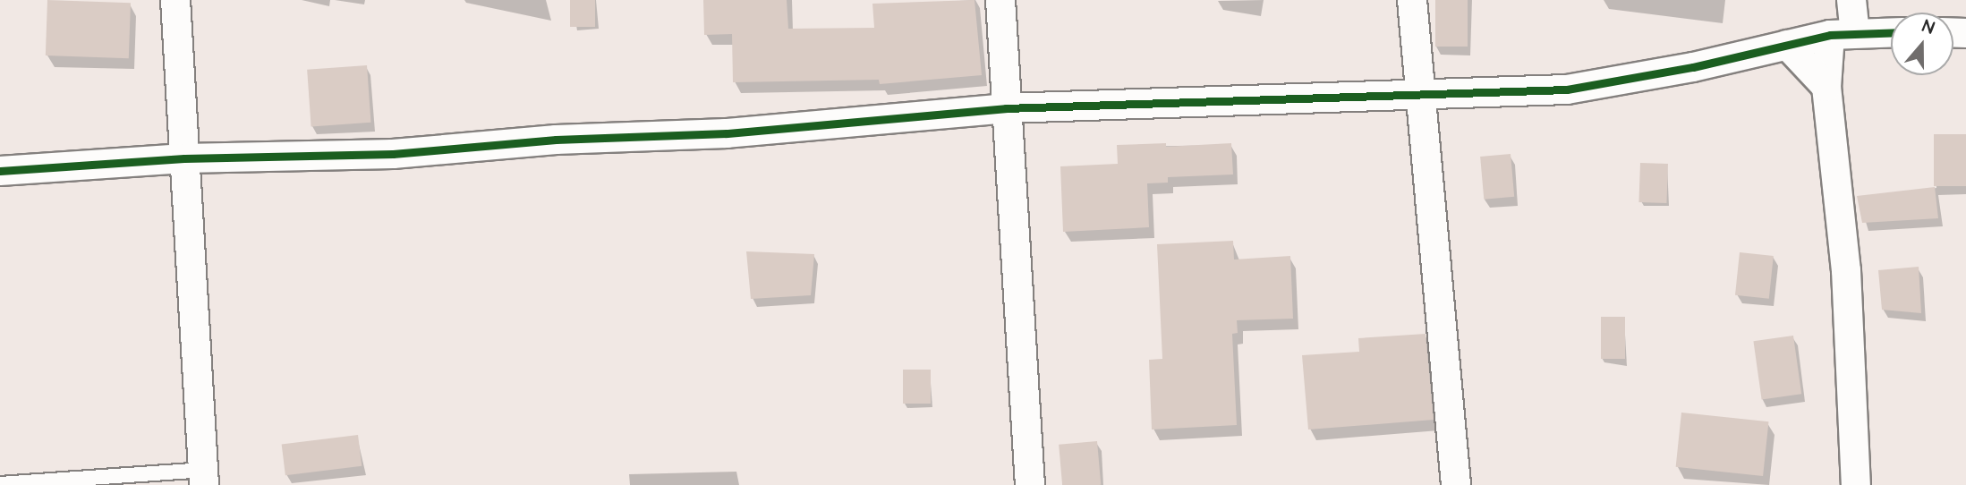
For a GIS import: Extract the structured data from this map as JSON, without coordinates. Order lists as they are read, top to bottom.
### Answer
{
  "north": "top"
}
